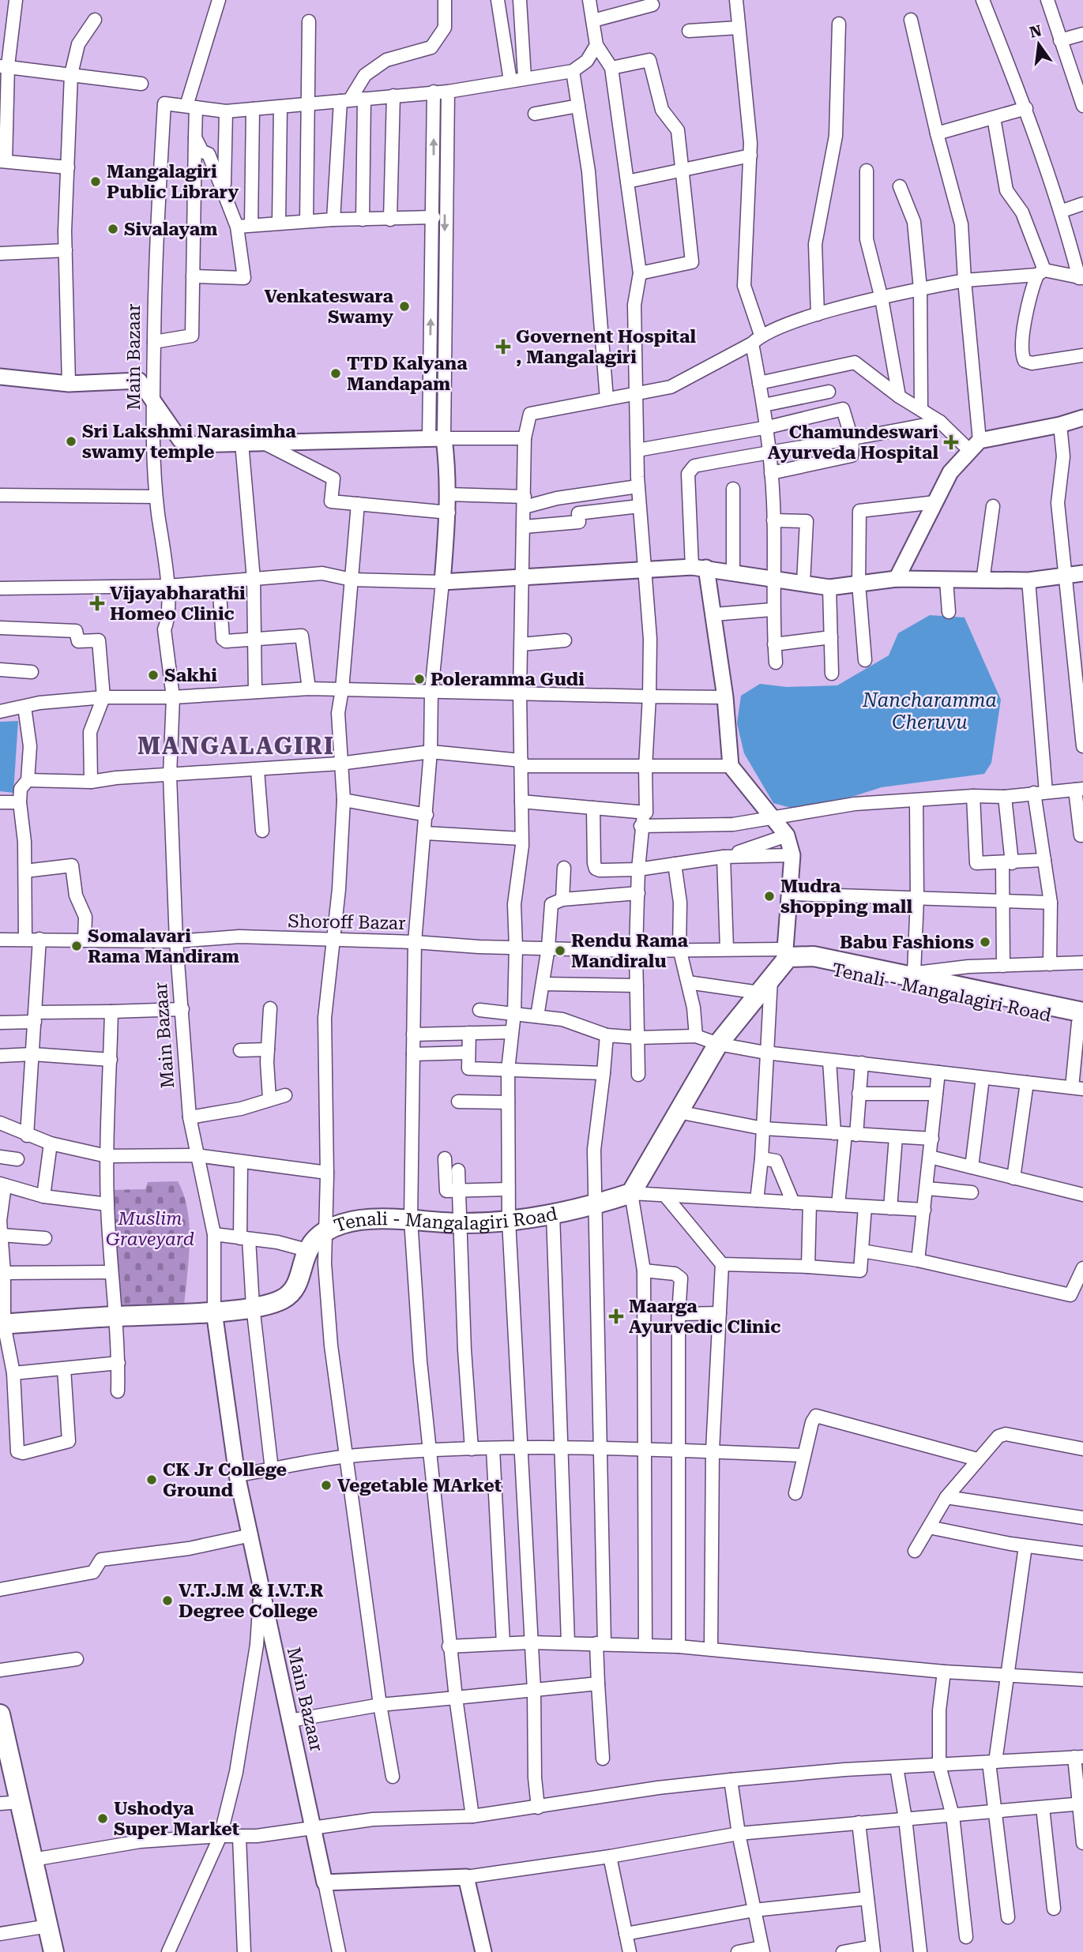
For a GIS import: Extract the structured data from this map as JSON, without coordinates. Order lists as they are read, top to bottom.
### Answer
{
  "streets": {
    "main road": ["Tenali - Mangalagiri Road"],
    "street": ["Main Bazaar", "Shoroff Bazar"]
  },
  "crossings": [
    ["Main Bazaar", "Shoroff Bazar"],
    ["Main Bazaar", "Tenali - Mangalagiri Road"],
    ["Shoroff Bazar", "Tenali - Mangalagiri Road"]
  ],
  "districts": ["MANGALAGIRI"],
  "water": ["Nancharamma Cheruvu"],
  "parks": ["Muslim Graveyard"],
  "places": {
    "other": [
      "Mangalagiri Public Library",
      "Sivalayam",
      "Venkateswara Swamy",
      "TTD Kalyana Mandapam",
      "Sri Lakshmi Narasimha swamy temple",
      "Sakhi",
      "Poleramma Gudi",
      "Mudra shopping mall",
      "Babu Fashions",
      "Somalavari Rama Mandiram",
      "Rendu Rama Mandiralu",
      "CK Jr College Ground",
      "Vegetable MArket",
      "V.T.J.M & I.V.T.R Degree College",
      "Ushodya Super Market"
    ],
    "health": [
      "Governent Hospital , Mangalagiri",
      "Chamundeswari Ayurveda Hospital",
      "Vijayabharathi Homeo Clinic",
      "Maarga Ayurvedic Clinic"
    ]
  },
  "north": "top"
}
